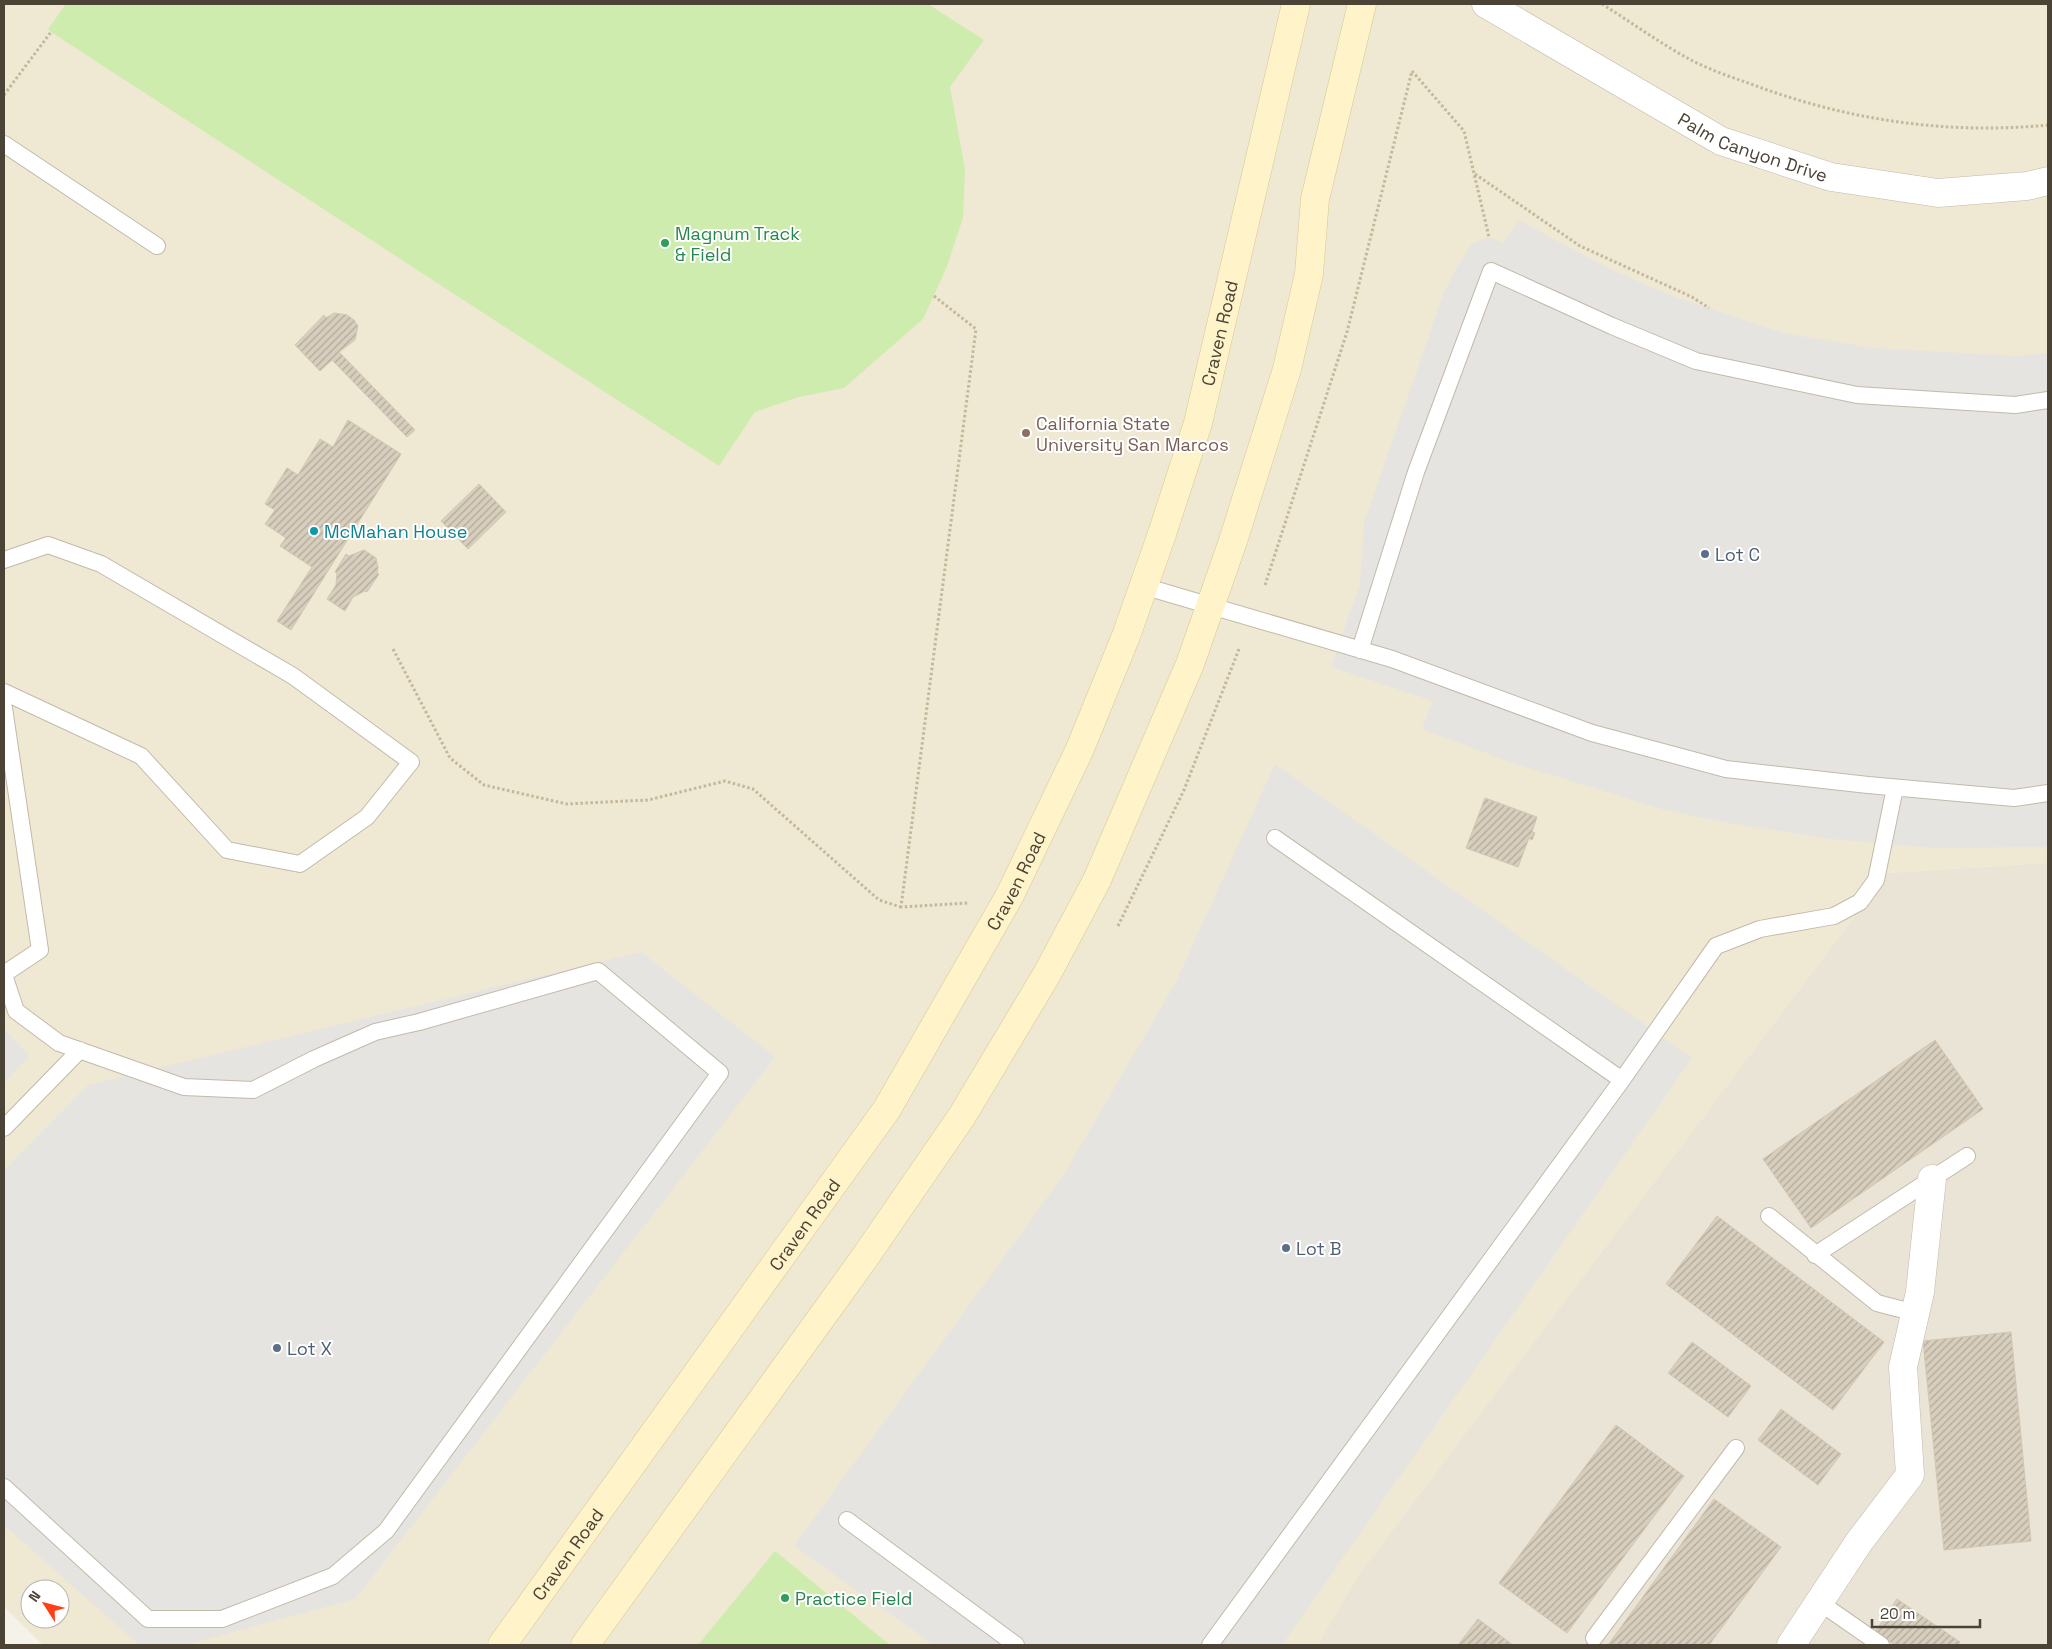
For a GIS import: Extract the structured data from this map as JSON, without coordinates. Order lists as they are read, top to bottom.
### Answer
{
  "streets": {
    "main road": ["Craven Road"],
    "street": ["Palm Canyon Drive"]
  },
  "places": [
    "Magnum Track & Field",
    "California State University San Marcos",
    "McMahan House",
    "Lot C",
    "Lot B",
    "Lot X",
    "Practice Field"
  ],
  "scale_bar": "20 m",
  "north": "top left"
}
